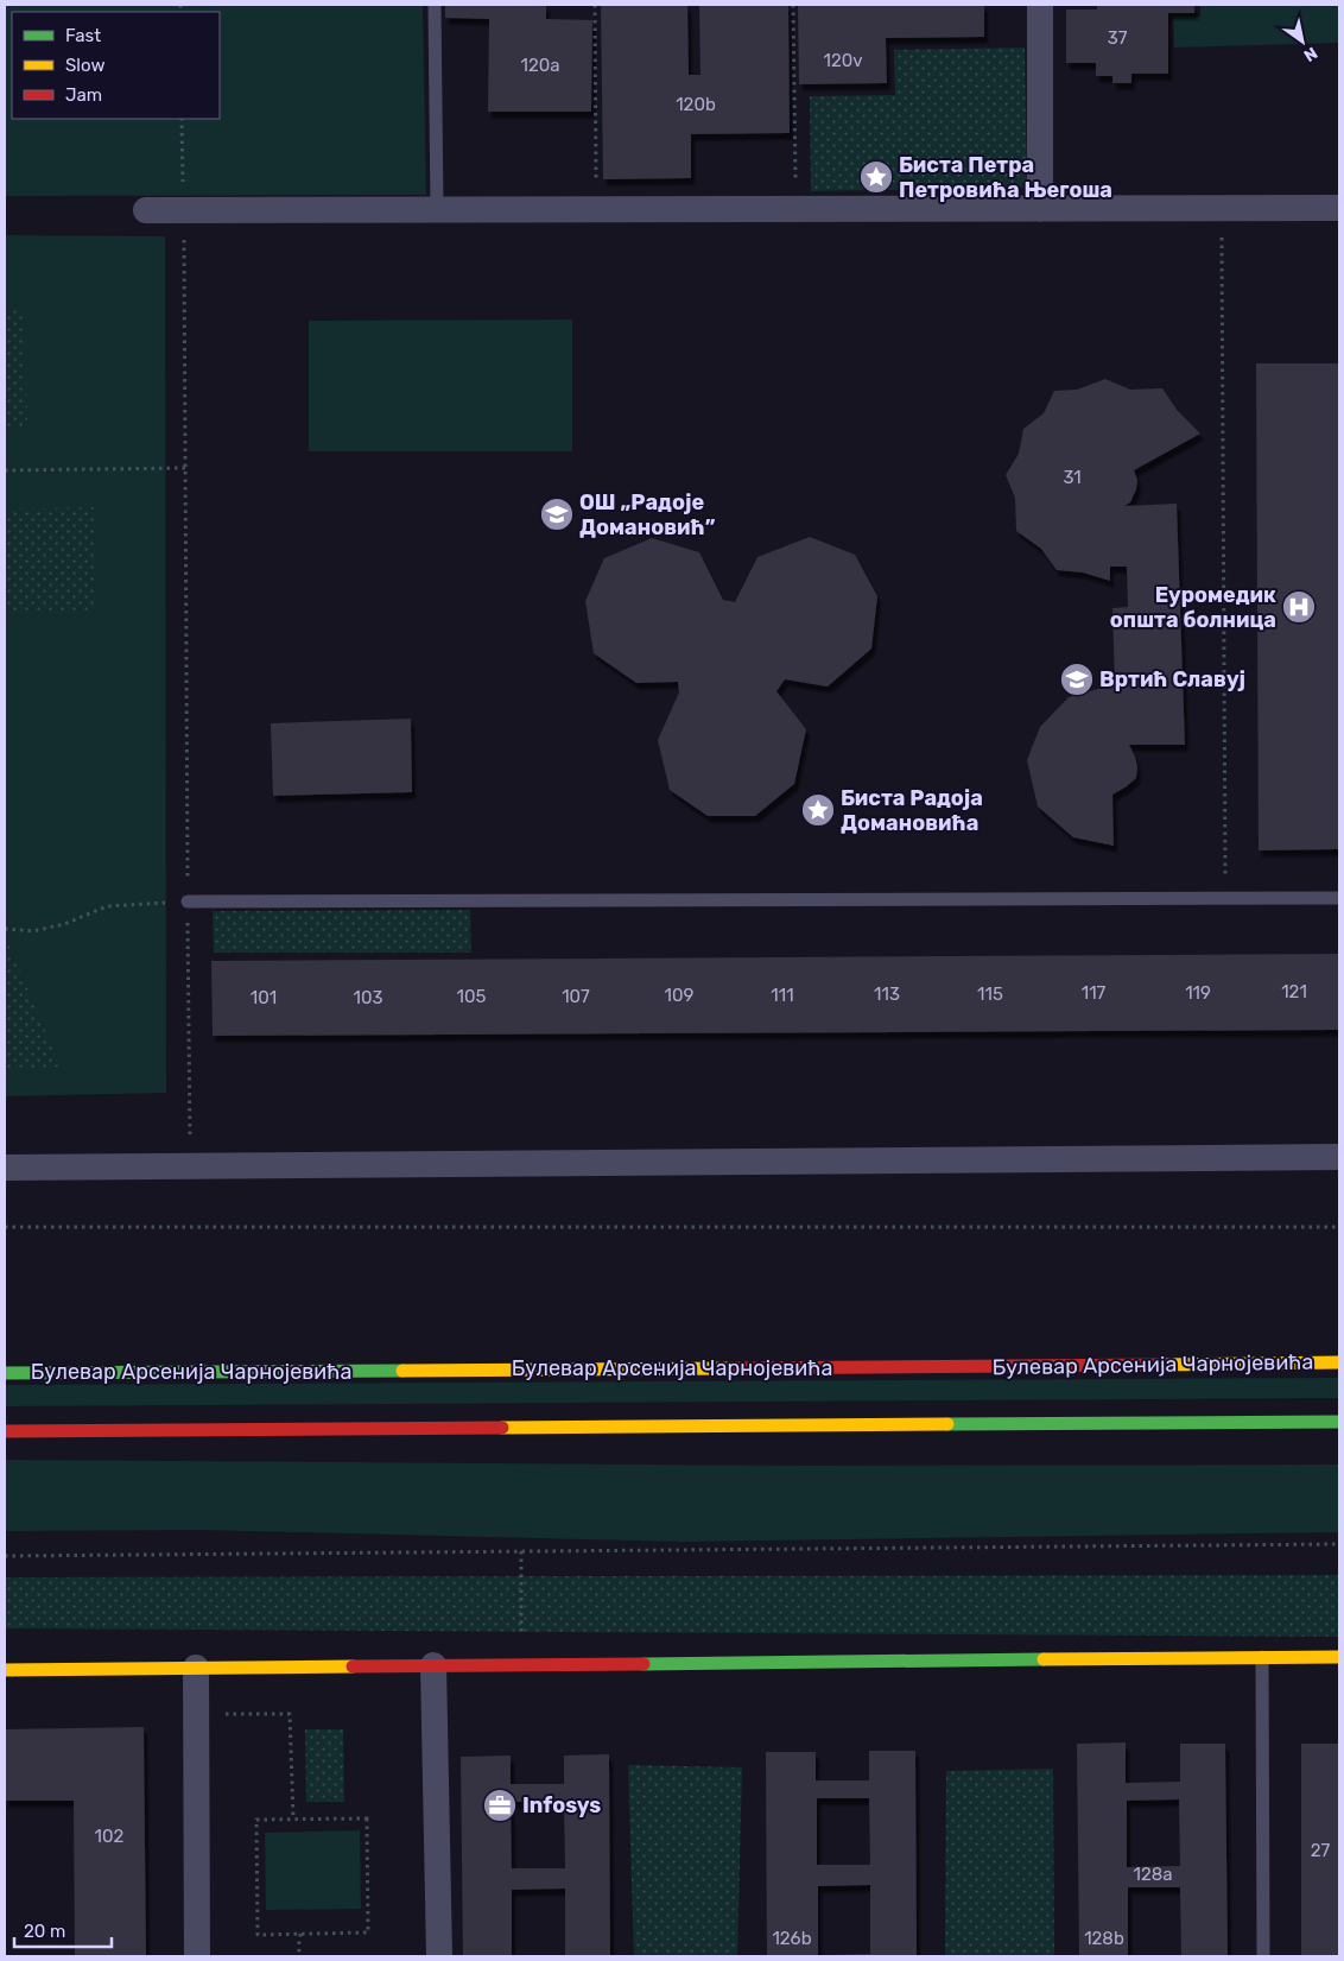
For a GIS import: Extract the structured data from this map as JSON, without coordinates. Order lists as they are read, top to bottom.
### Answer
{
  "streets": {
    "main road": ["Булевар Арсенија Чарнојевића"]
  },
  "places": {
    "place": ["Биста Петра Петровића Његоша", "Биста Радоја Домановића"],
    "school or university": ["ОШ „Радоје Домановић”", "Вртић Славуј"],
    "hospital": ["Еуромедик општа болница"],
    "office": ["Infosys"]
  },
  "house_numbers": [
    "37",
    "120v",
    "120a",
    "120b",
    "31",
    "121",
    "117",
    "119",
    "113",
    "115",
    "109",
    "111",
    "105",
    "107",
    "101",
    "103",
    "102",
    "27",
    "128a",
    "126b",
    "128b"
  ],
  "legend": ["Fast", "Slow", "Jam"],
  "scale_bar": "20 m",
  "north": "bottom right"
}
